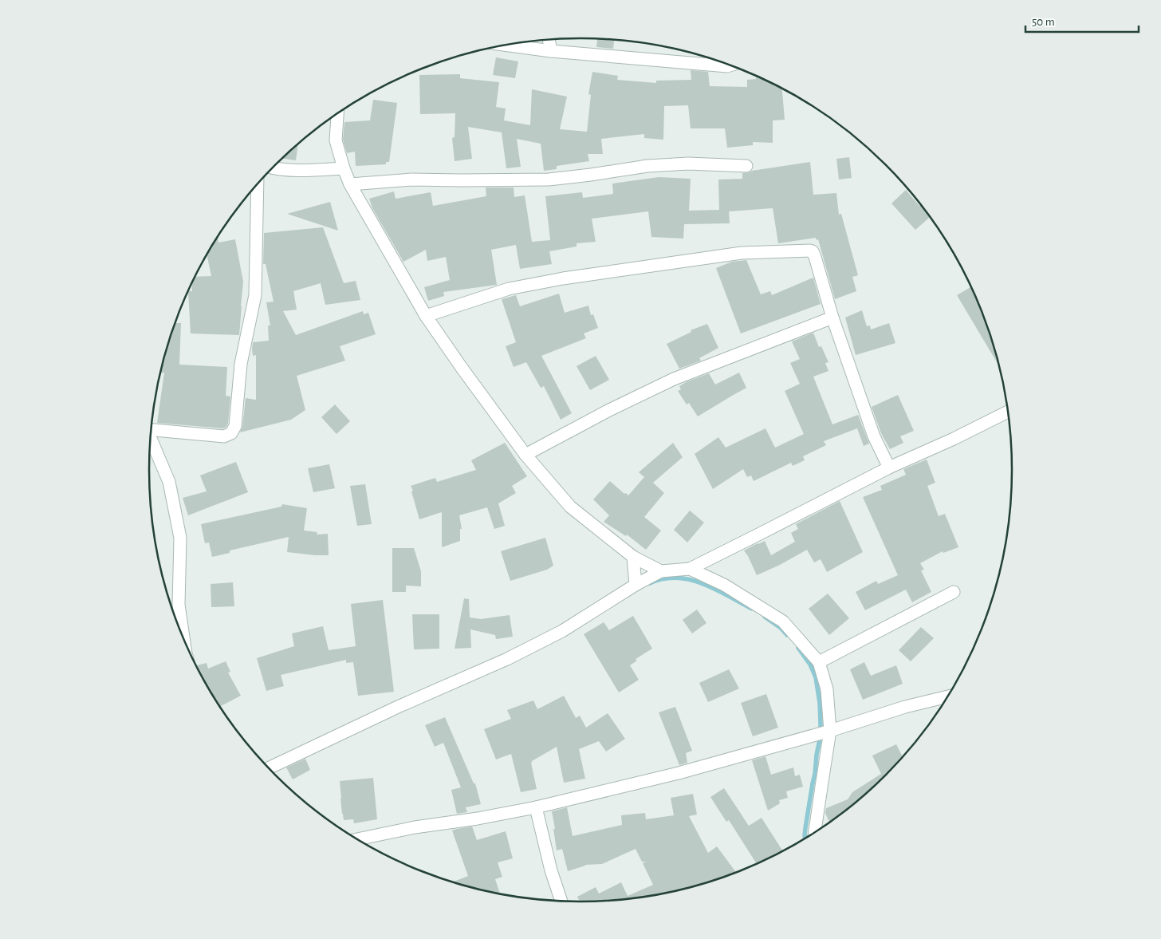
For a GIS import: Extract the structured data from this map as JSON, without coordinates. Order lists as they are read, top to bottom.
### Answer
{
  "scale_bar": "50 m"
}
